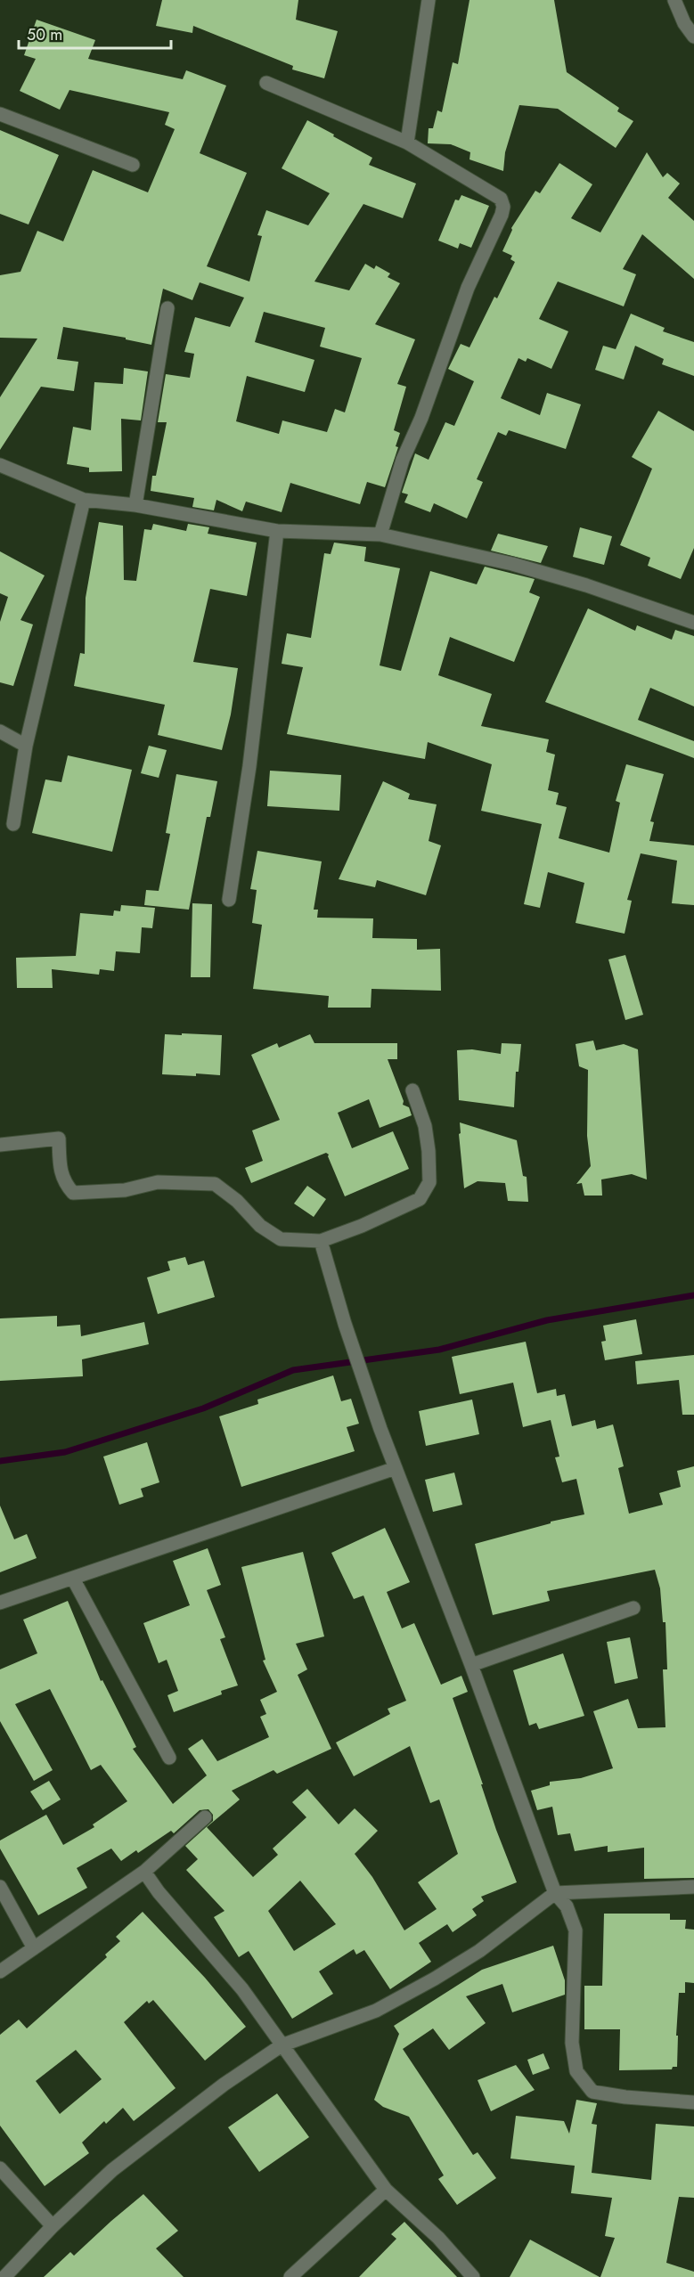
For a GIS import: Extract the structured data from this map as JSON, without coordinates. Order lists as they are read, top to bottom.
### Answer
{
  "scale_bar": "50 m"
}
